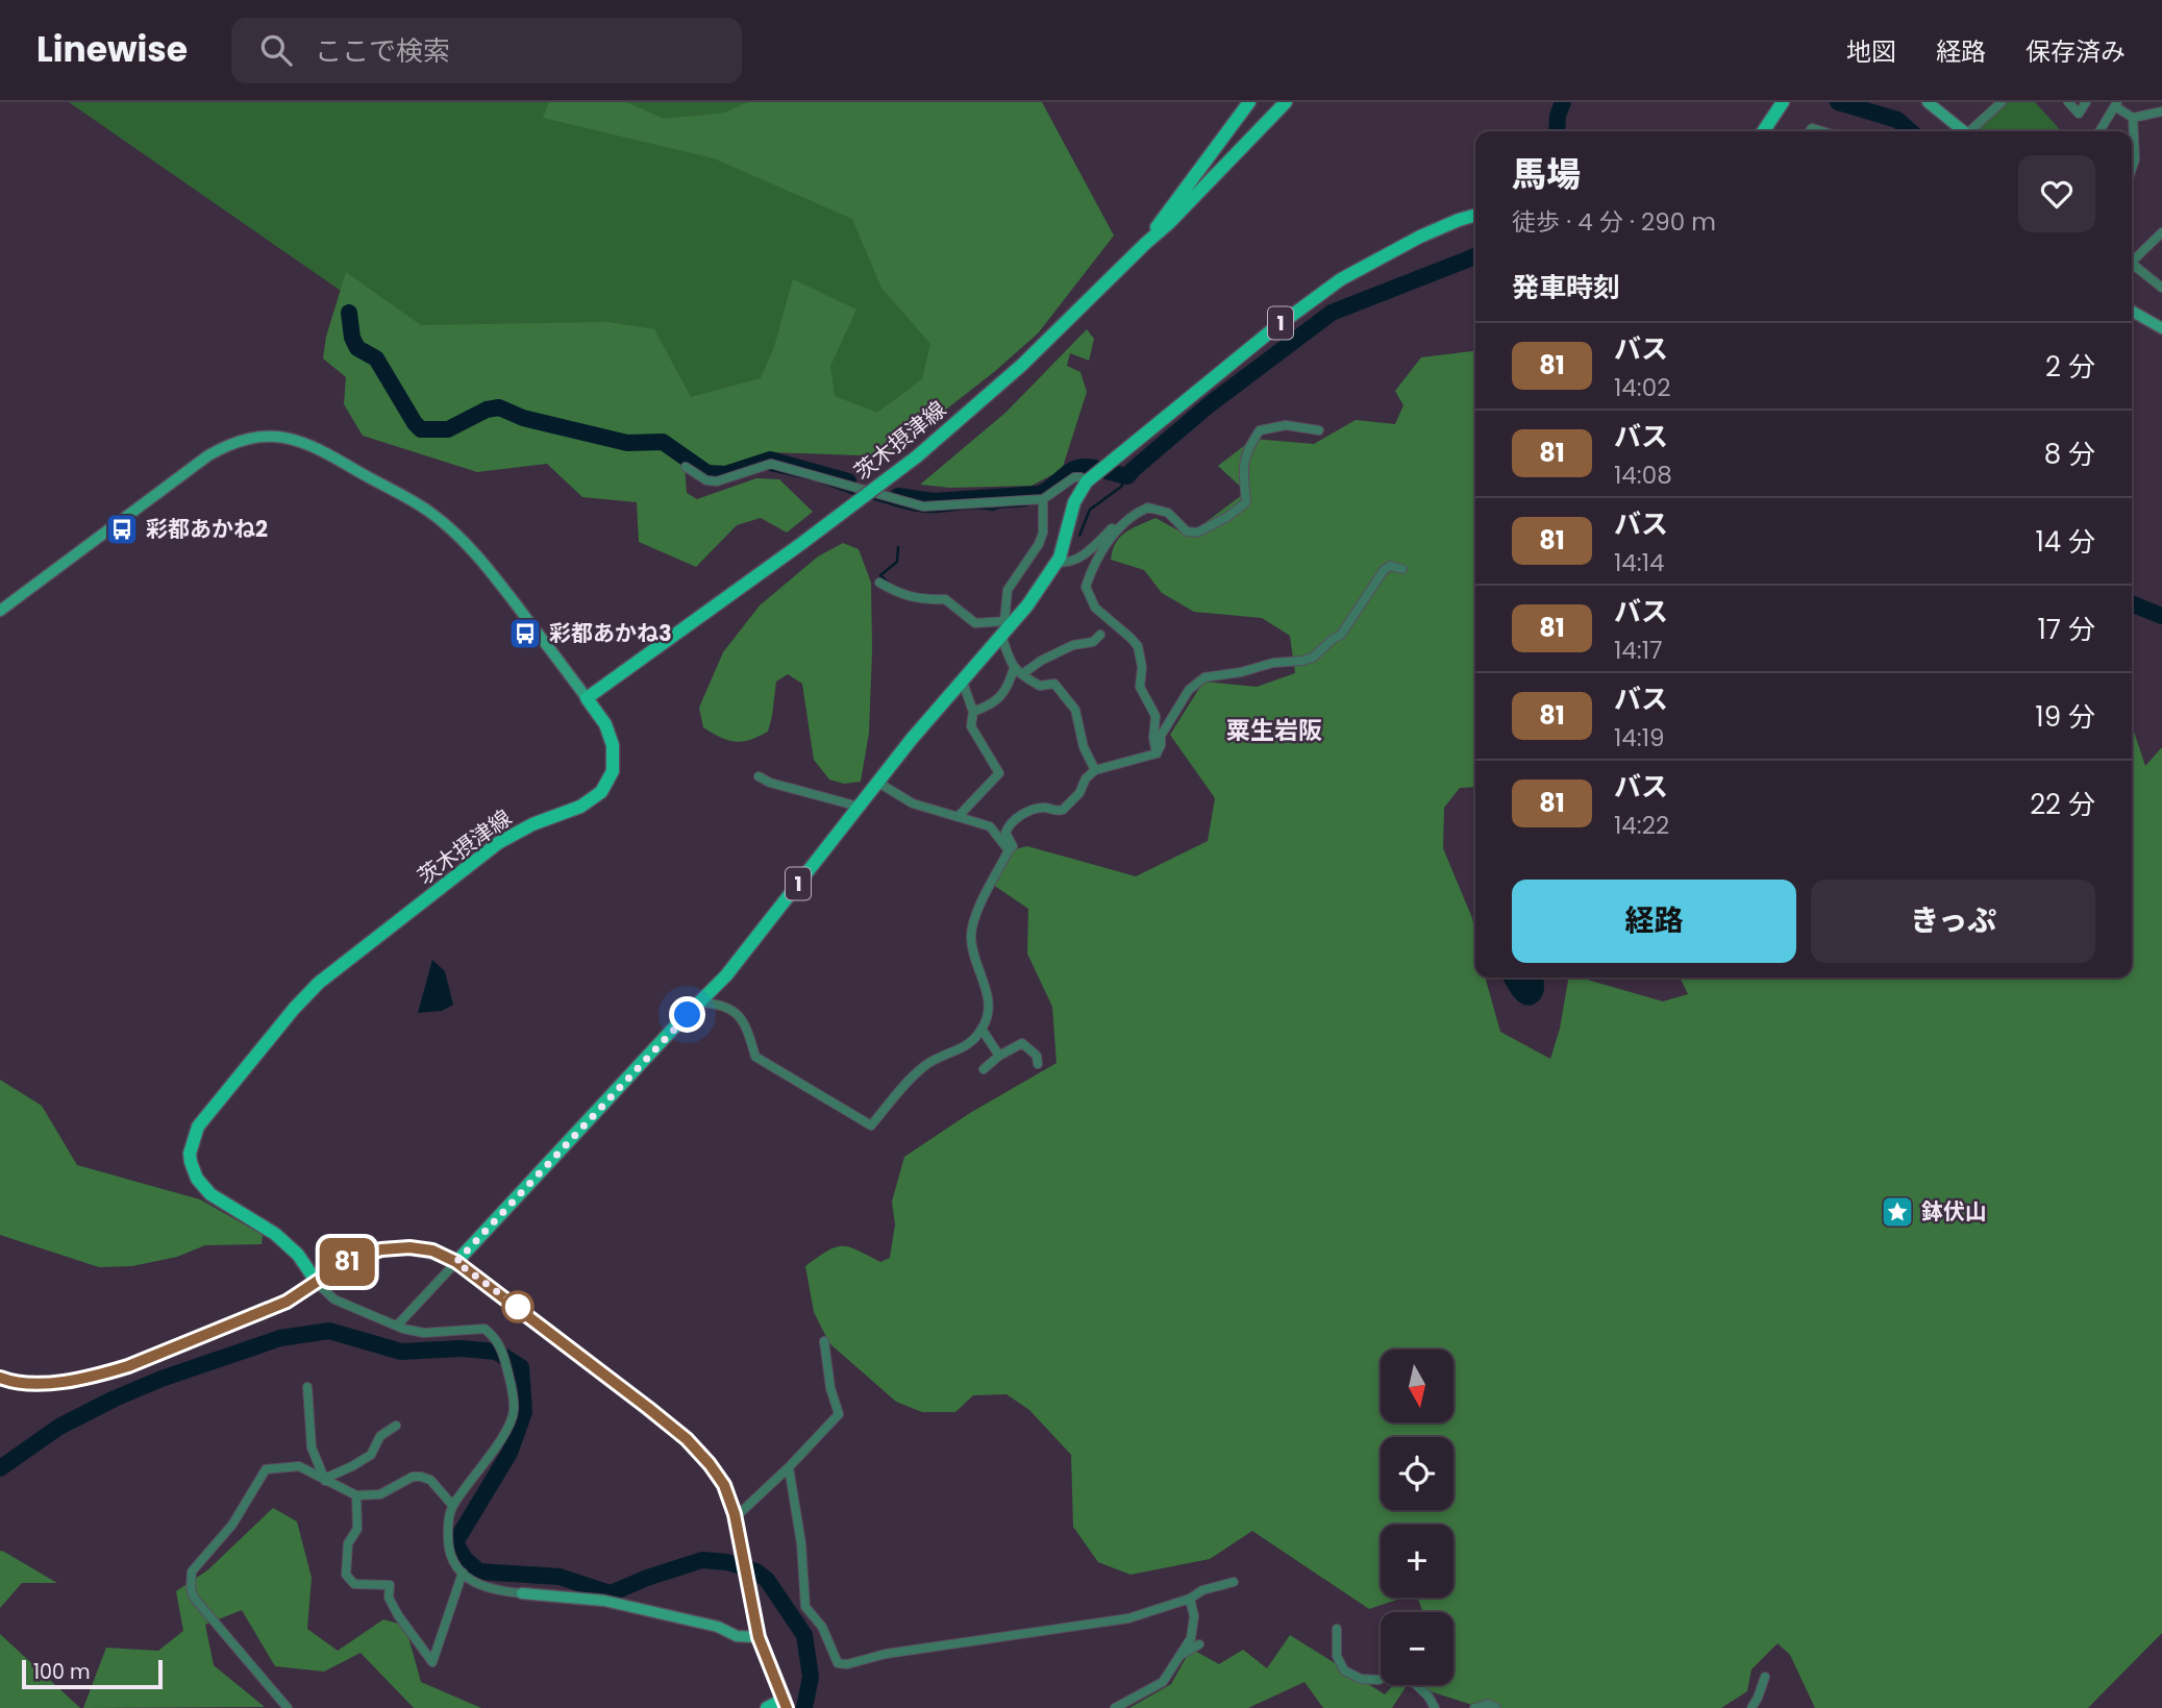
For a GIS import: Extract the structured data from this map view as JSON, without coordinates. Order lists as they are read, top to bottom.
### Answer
{
  "streets": {
    "main road": ["1", "茨木摂津線"]
  },
  "districts": ["粟生岩阪"],
  "places": {
    "bus stop": ["彩都あかね2", "彩都あかね3"],
    "place": ["鉢伏山"]
  },
  "lines": ["bus line 81"],
  "scale_bar": "100 m",
  "north": "bottom",
  "page": {
    "header": "Linewise",
    "search": "ここで検索",
    "nav": ["地図", "経路", "保存済み"],
    "on_map": "81",
    "heading": [
      ["馬場", "徒歩 · 4 分 · 290 m"],
      "発車時刻"
    ],
    "list": [
      {
        "mark": "81",
        "name": "バス",
        "note": "14:02",
        "value": "2 分"
      },
      {
        "mark": "81",
        "name": "バス",
        "note": "14:08",
        "value": "8 分"
      },
      {
        "mark": "81",
        "name": "バス",
        "note": "14:14",
        "value": "14 分"
      },
      {
        "mark": "81",
        "name": "バス",
        "note": "14:17",
        "value": "17 分"
      },
      {
        "mark": "81",
        "name": "バス",
        "note": "14:19",
        "value": "19 分"
      },
      {
        "mark": "81",
        "name": "バス",
        "note": "14:22",
        "value": "22 分"
      }
    ],
    "buttons": ["経路", "きっぷ"],
    "map_buttons": ["+", "−"],
    "scale": "100 m"
  }
}
